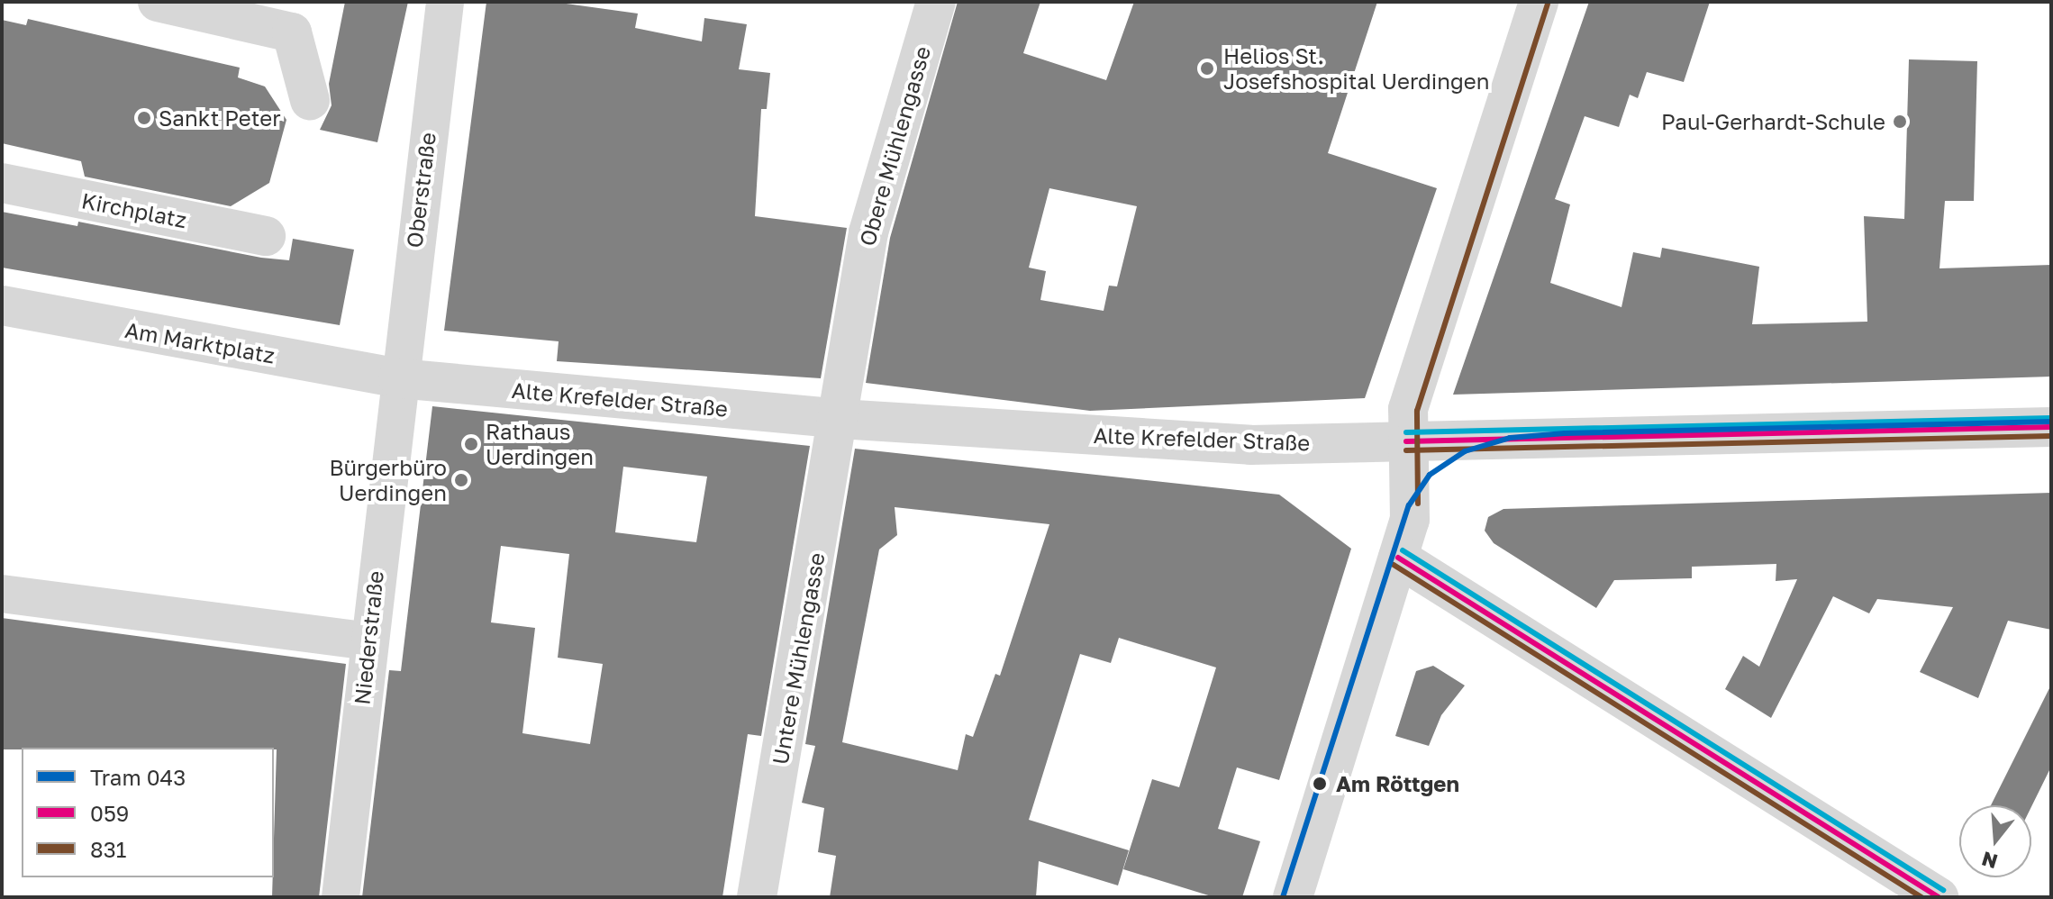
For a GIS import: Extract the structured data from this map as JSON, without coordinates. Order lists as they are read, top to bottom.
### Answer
{
  "streets": {
    "street": [
      "Obere Mühlengasse",
      "Oberstraße",
      "Kirchplatz",
      "Am Marktplatz",
      "Alte Krefelder Straße",
      "Niederstraße",
      "Untere Mühlengasse"
    ]
  },
  "crossings": [
    ["Obere Mühlengasse", "Alte Krefelder Straße"],
    ["Obere Mühlengasse", "Untere Mühlengasse"],
    ["Oberstraße", "Am Marktplatz"],
    ["Oberstraße", "Alte Krefelder Straße"],
    ["Oberstraße", "Niederstraße"],
    ["Am Marktplatz", "Alte Krefelder Straße"],
    ["Am Marktplatz", "Niederstraße"],
    ["Alte Krefelder Straße", "Niederstraße"],
    ["Alte Krefelder Straße", "Untere Mühlengasse"]
  ],
  "places": [
    "Helios St. Josefshospital Uerdingen",
    "Sankt Peter",
    "Paul-Gerhardt-Schule",
    "Rathaus Uerdingen",
    "Bürgerbüro Uerdingen",
    "Am Röttgen"
  ],
  "lines": ["transit line 831", "tram line 043", "transit line 059"],
  "legend": ["Tram 043", "059", "831"],
  "north": "bottom"
}
